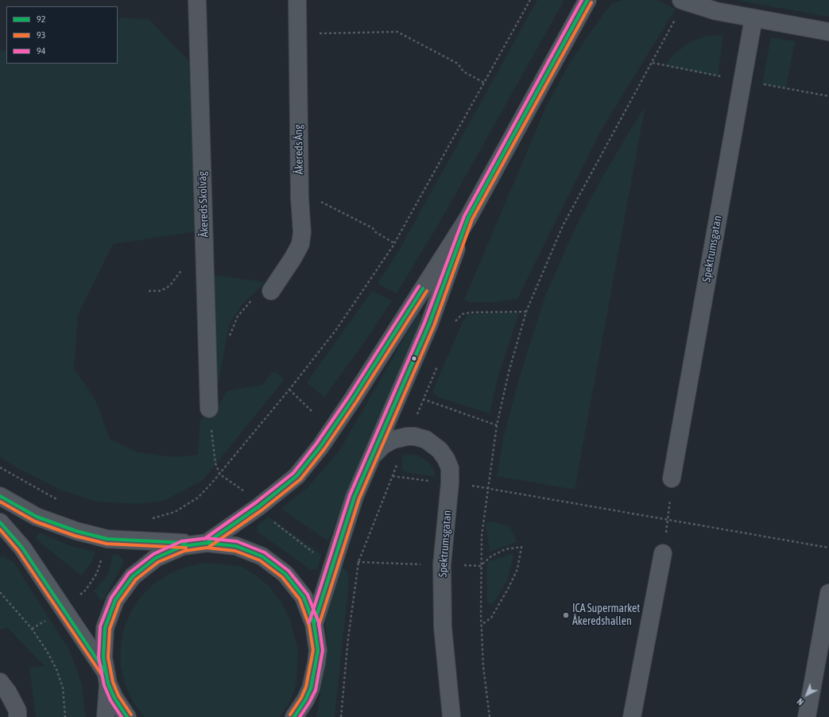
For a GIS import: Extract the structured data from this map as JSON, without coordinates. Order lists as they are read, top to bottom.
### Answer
{
  "streets": {
    "street": ["Åkereds Äng", "Åkereds Skolväg", "Spektrumsgatan"]
  },
  "places": ["ICA Supermarket Åkeredshallen"],
  "lines": ["transit line 92", "transit line 94", "transit line 93"],
  "legend": ["92", "93", "94"],
  "north": "bottom left"
}
